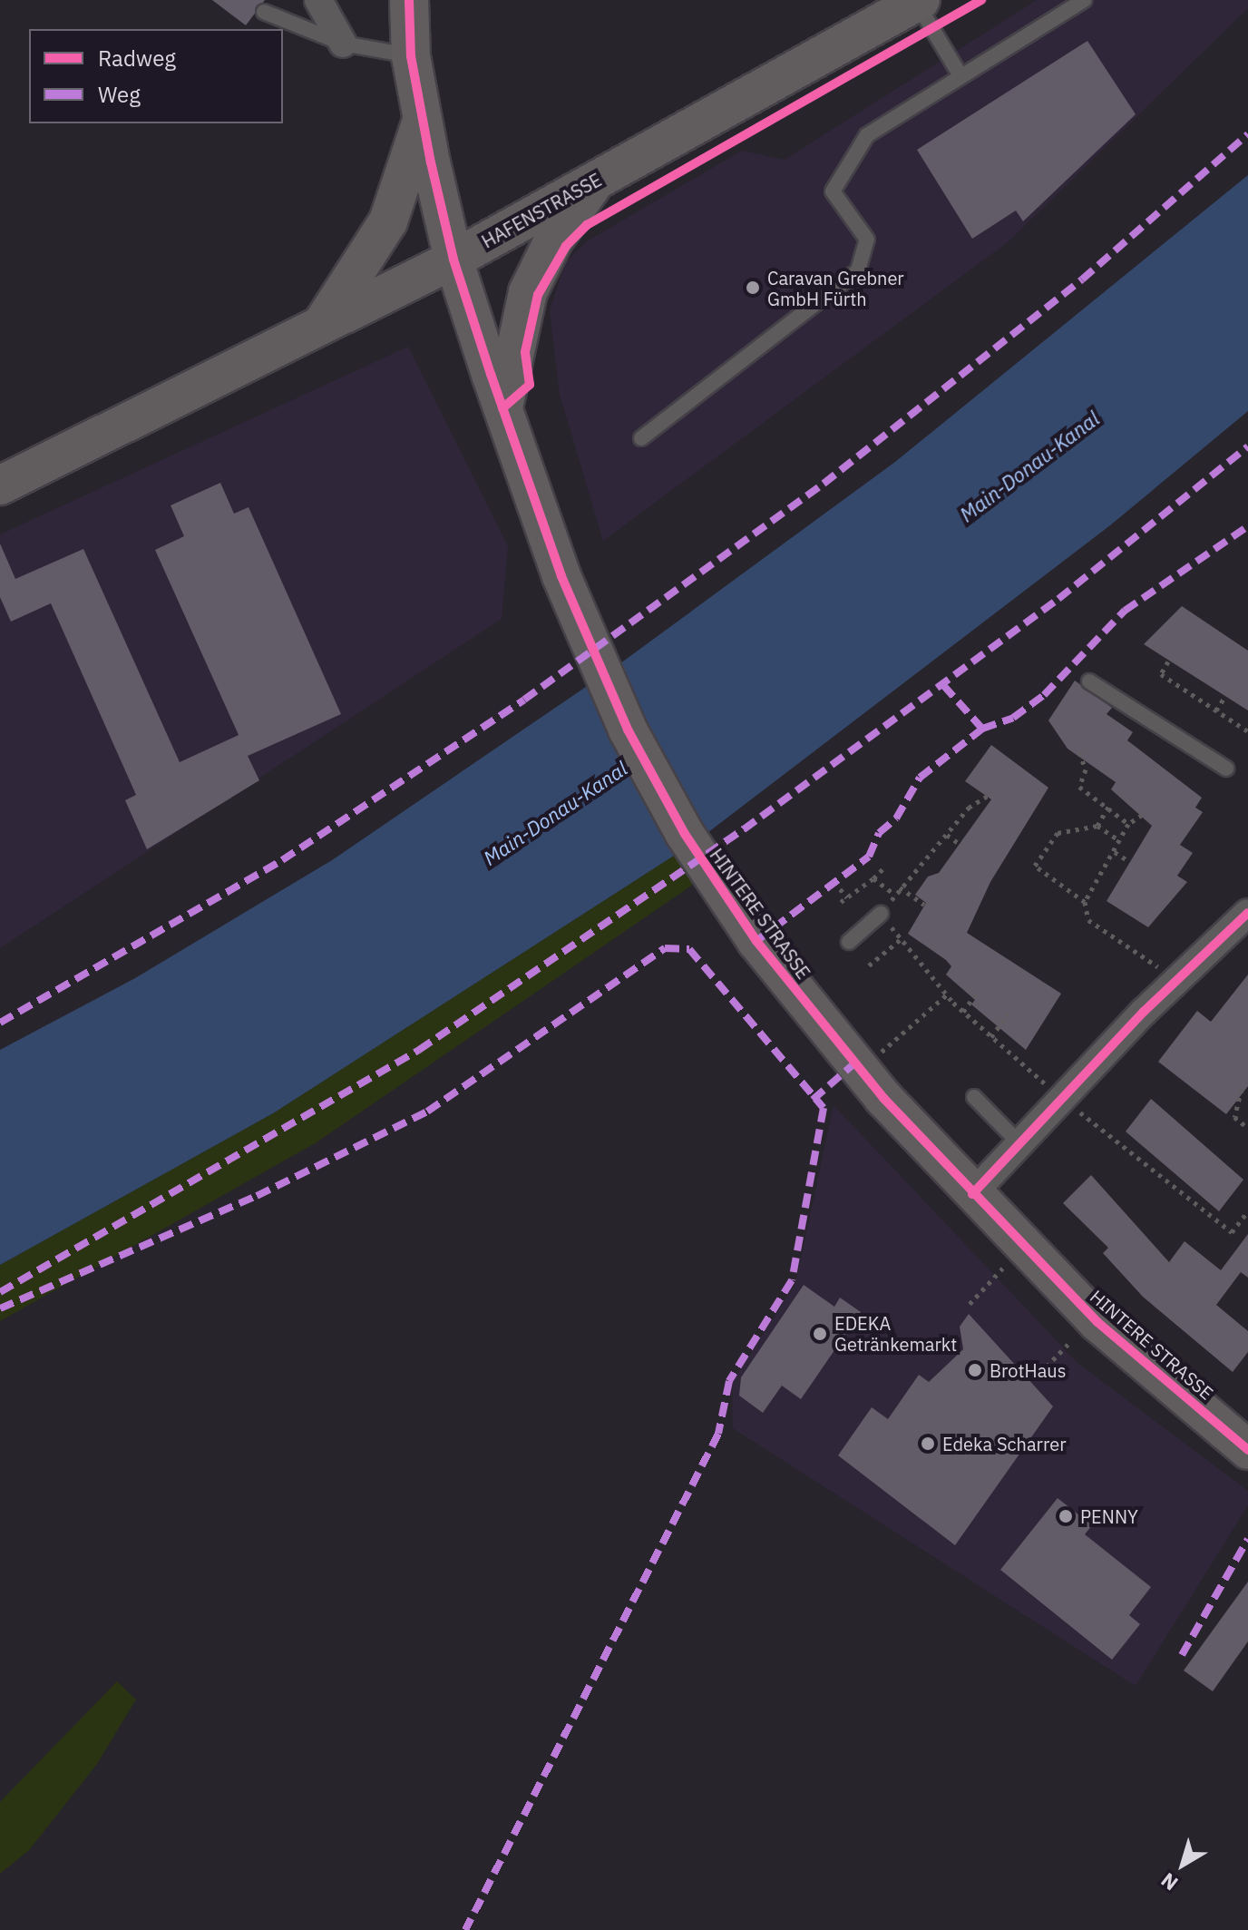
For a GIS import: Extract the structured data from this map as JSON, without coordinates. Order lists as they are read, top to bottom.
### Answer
{
  "streets": {
    "street": ["HAFENSTRASSE", "HINTERE STRASSE"]
  },
  "crossings": [
    ["HAFENSTRASSE", "HINTERE STRASSE"]
  ],
  "water": ["Main-Donau-Kanal"],
  "places": [
    "Caravan Grebner GmbH Fürth",
    "EDEKA Getränkemarkt",
    "BrotHaus",
    "Edeka Scharrer",
    "PENNY"
  ],
  "legend": ["Radweg", "Weg"],
  "north": "bottom left"
}
